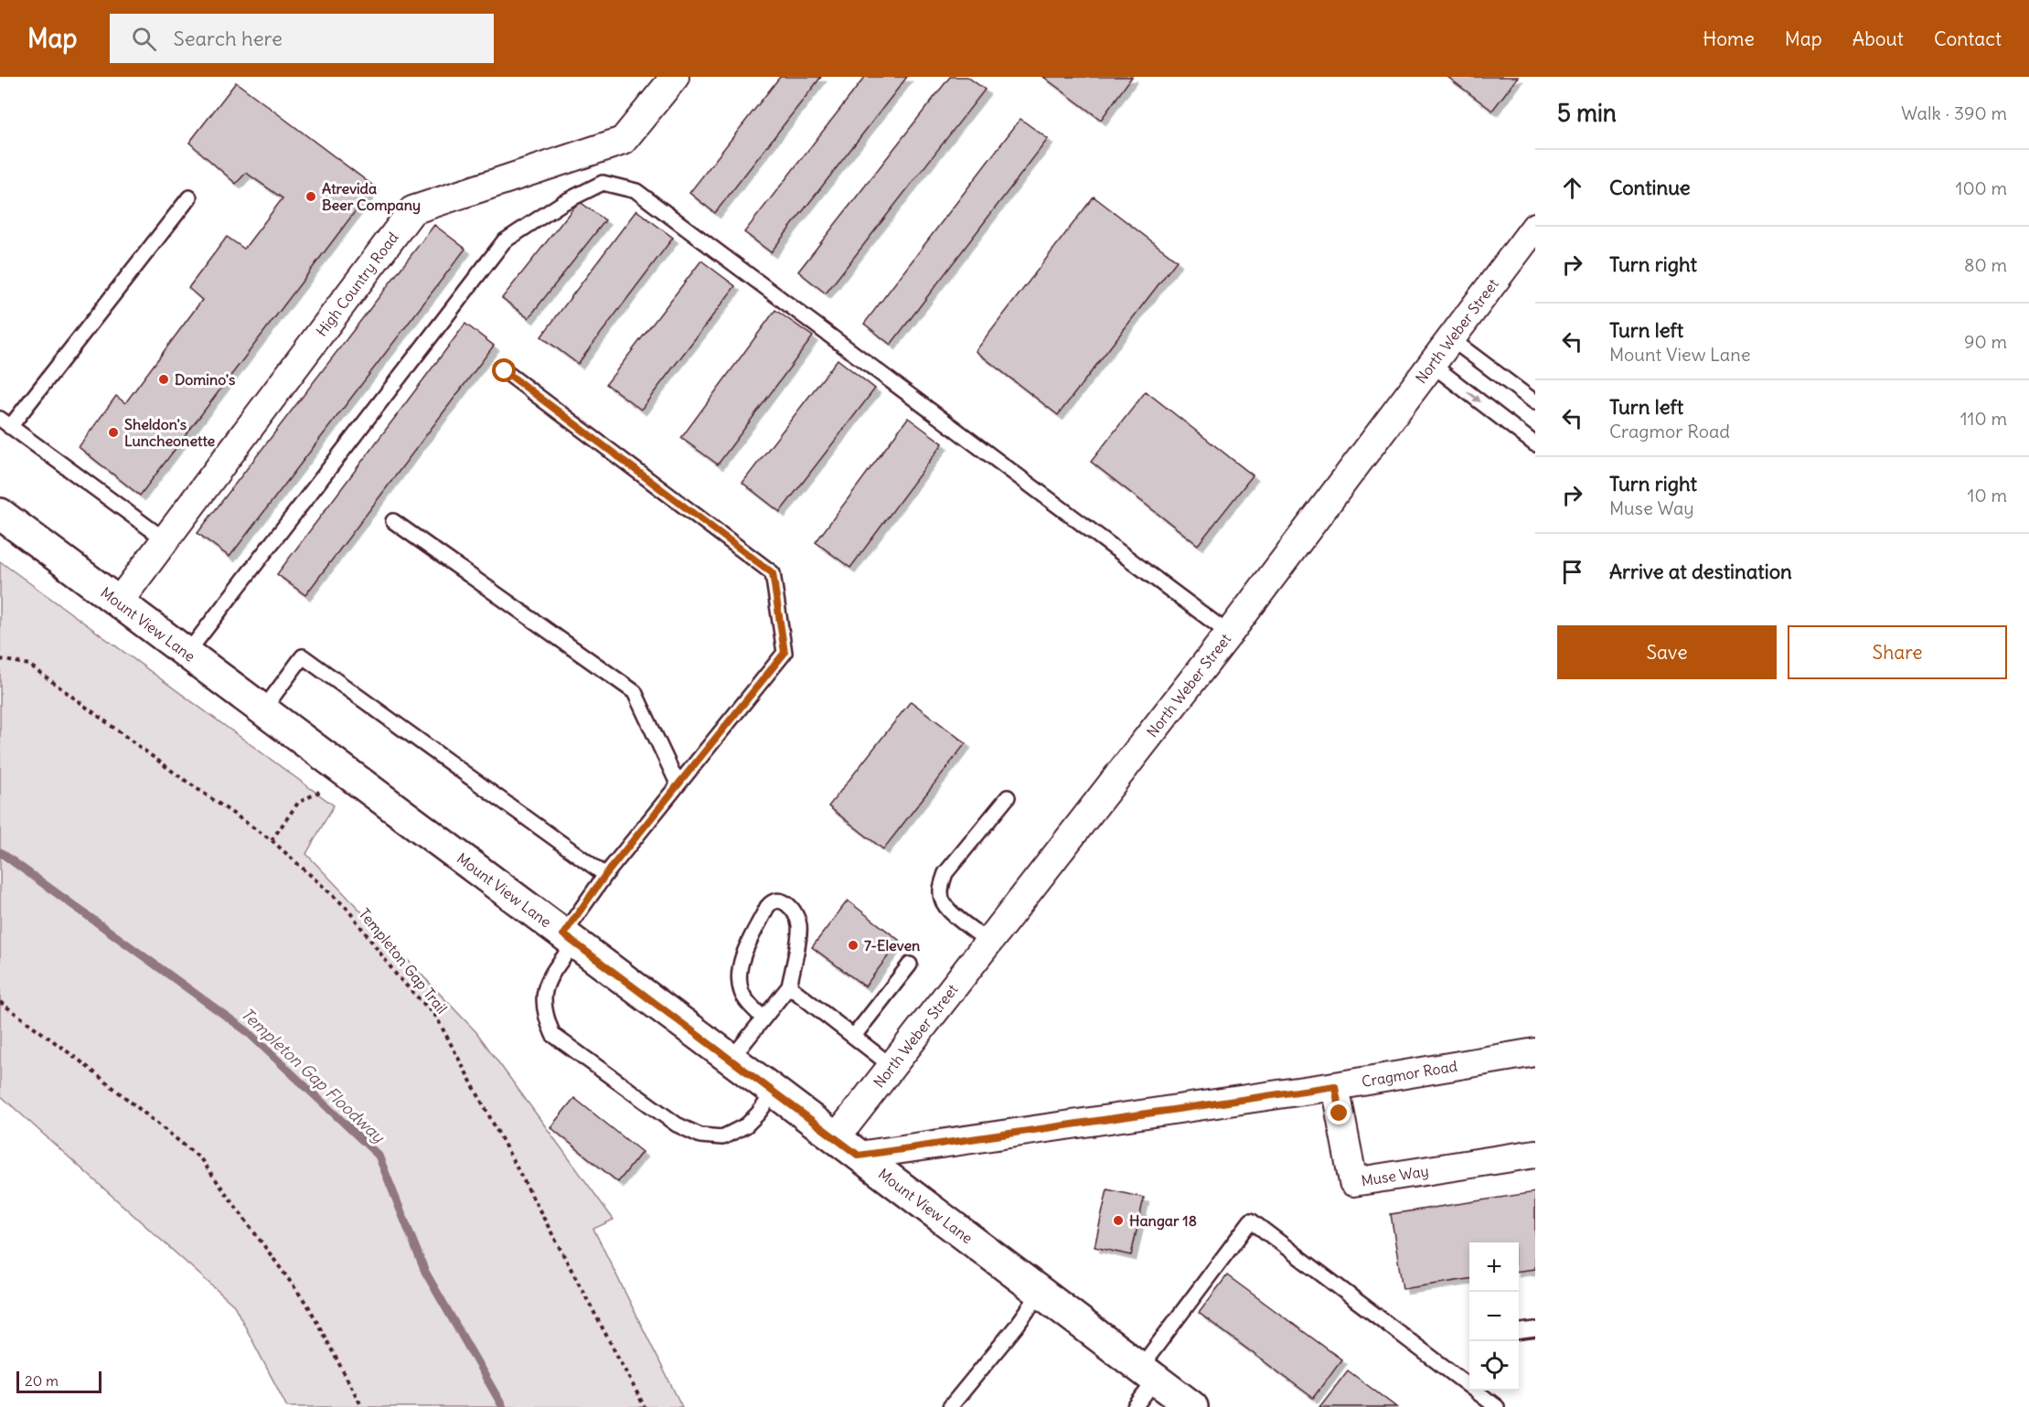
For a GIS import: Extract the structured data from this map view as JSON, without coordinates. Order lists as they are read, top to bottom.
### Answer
{
  "streets": {
    "street": [
      "High Country Road",
      "North Weber Street",
      "Mount View Lane",
      "Cragmor Road",
      "Muse Way"
    ],
    "path": ["Templeton Gap Trail"]
  },
  "crossings": [
    ["High Country Road", "Mount View Lane"],
    ["North Weber Street", "Mount View Lane"],
    ["North Weber Street", "Cragmor Road"],
    ["Mount View Lane", "Cragmor Road"],
    ["Cragmor Road", "Muse Way"]
  ],
  "water": ["Templeton Gap Floodway"],
  "places": [
    "Atrevida Beer Company",
    "Domino's",
    "Sheldon's Luncheonette",
    "7-Eleven",
    "Hangar 18"
  ],
  "scale_bar": "20 m",
  "page": {
    "header": "Map",
    "search": "Search here",
    "nav": [
      "Home",
      "Map",
      "About",
      "Contact"
    ],
    "heading": ["5 min", "Walk · 390 m"],
    "list": [
      ["Continue", "100 m"],
      ["Turn right", "80 m"],
      ["Turn left", "Mount View Lane", "90 m"],
      ["Turn left", "Cragmor Road", "110 m"],
      ["Turn right", "Muse Way", "10 m"],
      "Arrive at destination"
    ],
    "buttons": ["Save", "Share"],
    "map_buttons": ["+", "−"],
    "scale": "20 m"
  }
}
